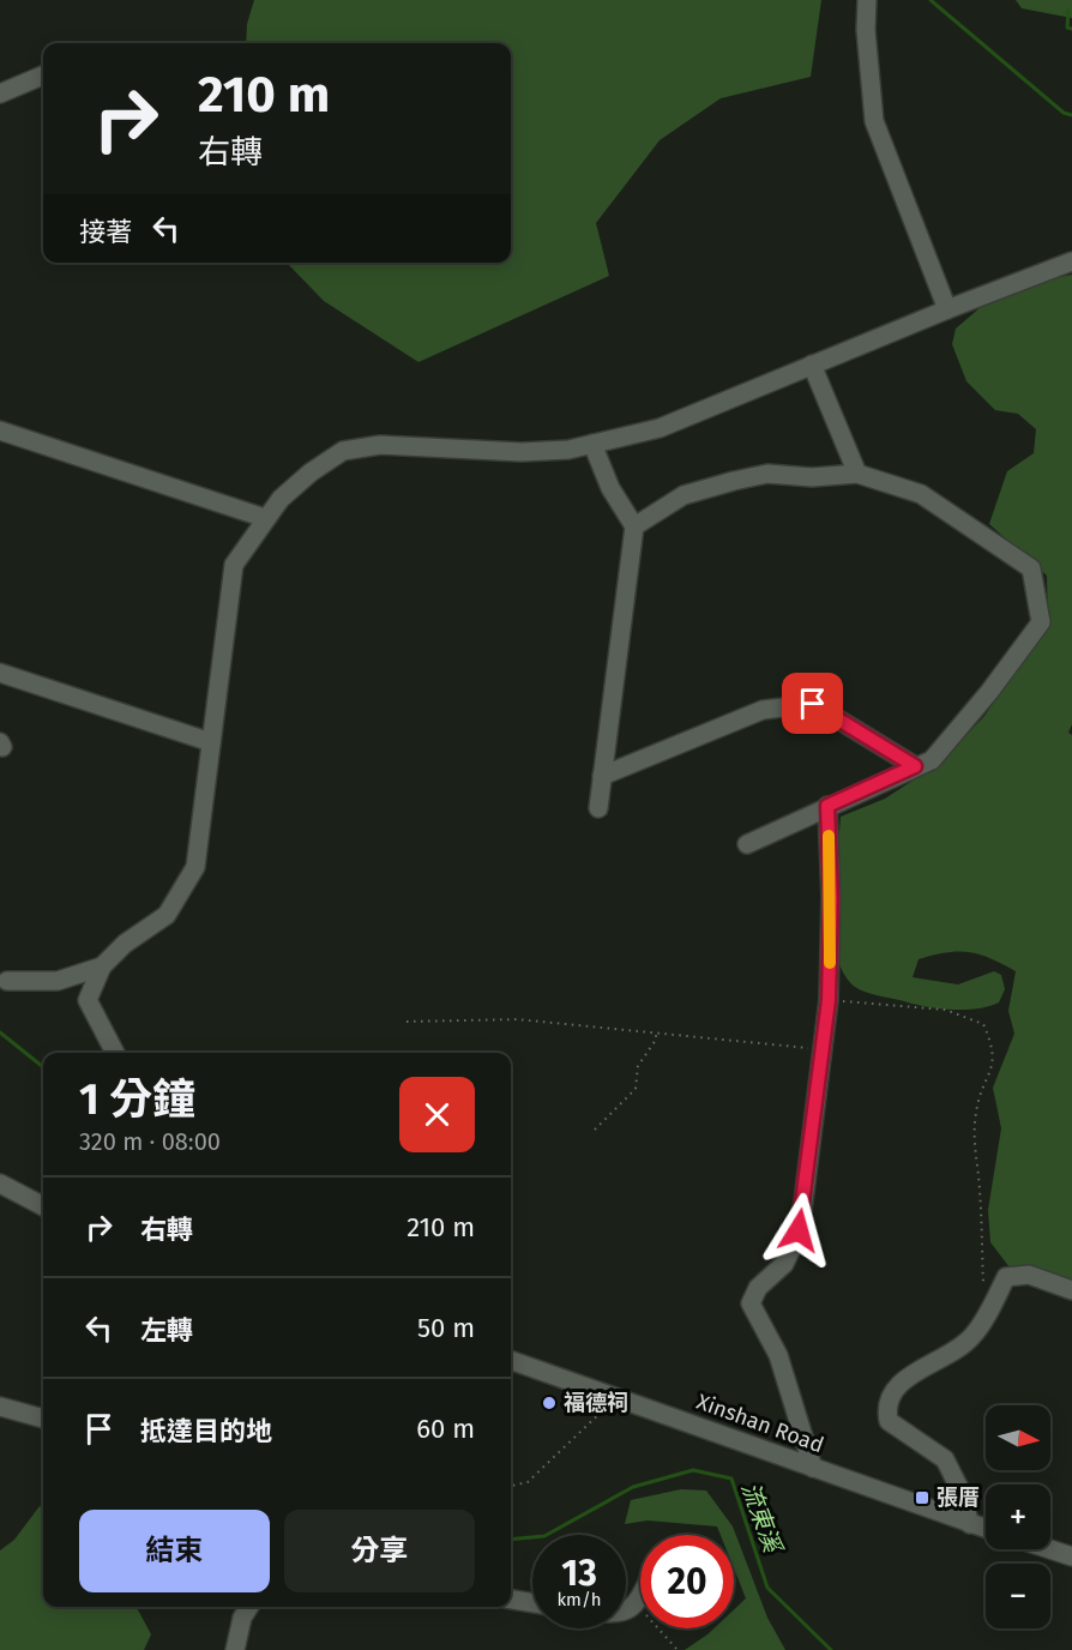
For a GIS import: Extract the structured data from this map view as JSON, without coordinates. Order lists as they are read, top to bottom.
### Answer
{
  "streets": {
    "street": ["Xinshan Road"]
  },
  "water": ["流東溪"],
  "places": {
    "other": ["福德祠"],
    "transit": ["張厝"]
  },
  "north": "right",
  "page": {
    "turn": ["210 m", "右轉"],
    "then": "接著",
    "heading": ["1 分鐘", "320 m · 08:00"],
    "list": [
      {
        "name": "右轉",
        "value": "210 m"
      },
      {
        "name": "左轉",
        "value": "50 m"
      },
      {
        "name": "抵達目的地",
        "value": "60 m"
      }
    ],
    "map_buttons": ["+", "−"],
    "buttons": ["結束", "分享"],
    "speed": "13 km/h",
    "limit": "20"
  }
}
